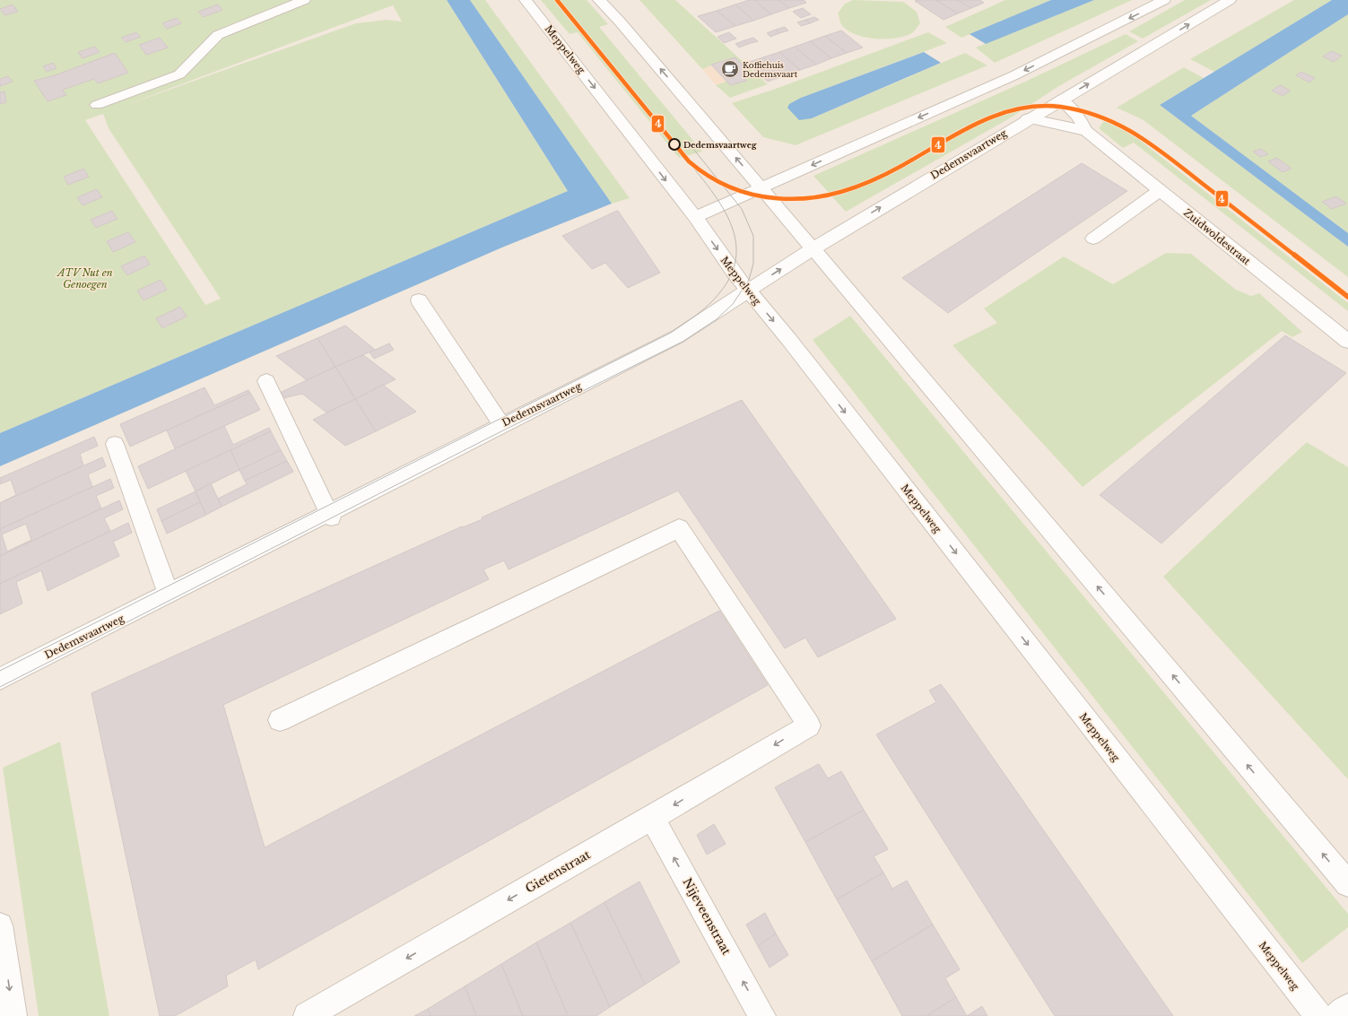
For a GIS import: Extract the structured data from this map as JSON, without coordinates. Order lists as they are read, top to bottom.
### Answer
{
  "streets": {
    "main road": [
      "Meppelweg",
      "Dedemsvaartweg",
      "Zuidwoldestraat",
      "Gietenstraat",
      "Nijeveenstraat"
    ]
  },
  "crossings": [
    ["Meppelweg", "Dedemsvaartweg"],
    ["Dedemsvaartweg", "Zuidwoldestraat"],
    ["Gietenstraat", "Nijeveenstraat"]
  ],
  "one_way": ["Nijeveenstraat"],
  "parks": ["ATV Nut en Genoegen"],
  "places": {
    "cafe": ["Koffiehuis Dedemsvaart"],
    "other": ["Dedemsvaartweg"]
  },
  "lines": ["transit line 4"]
}
